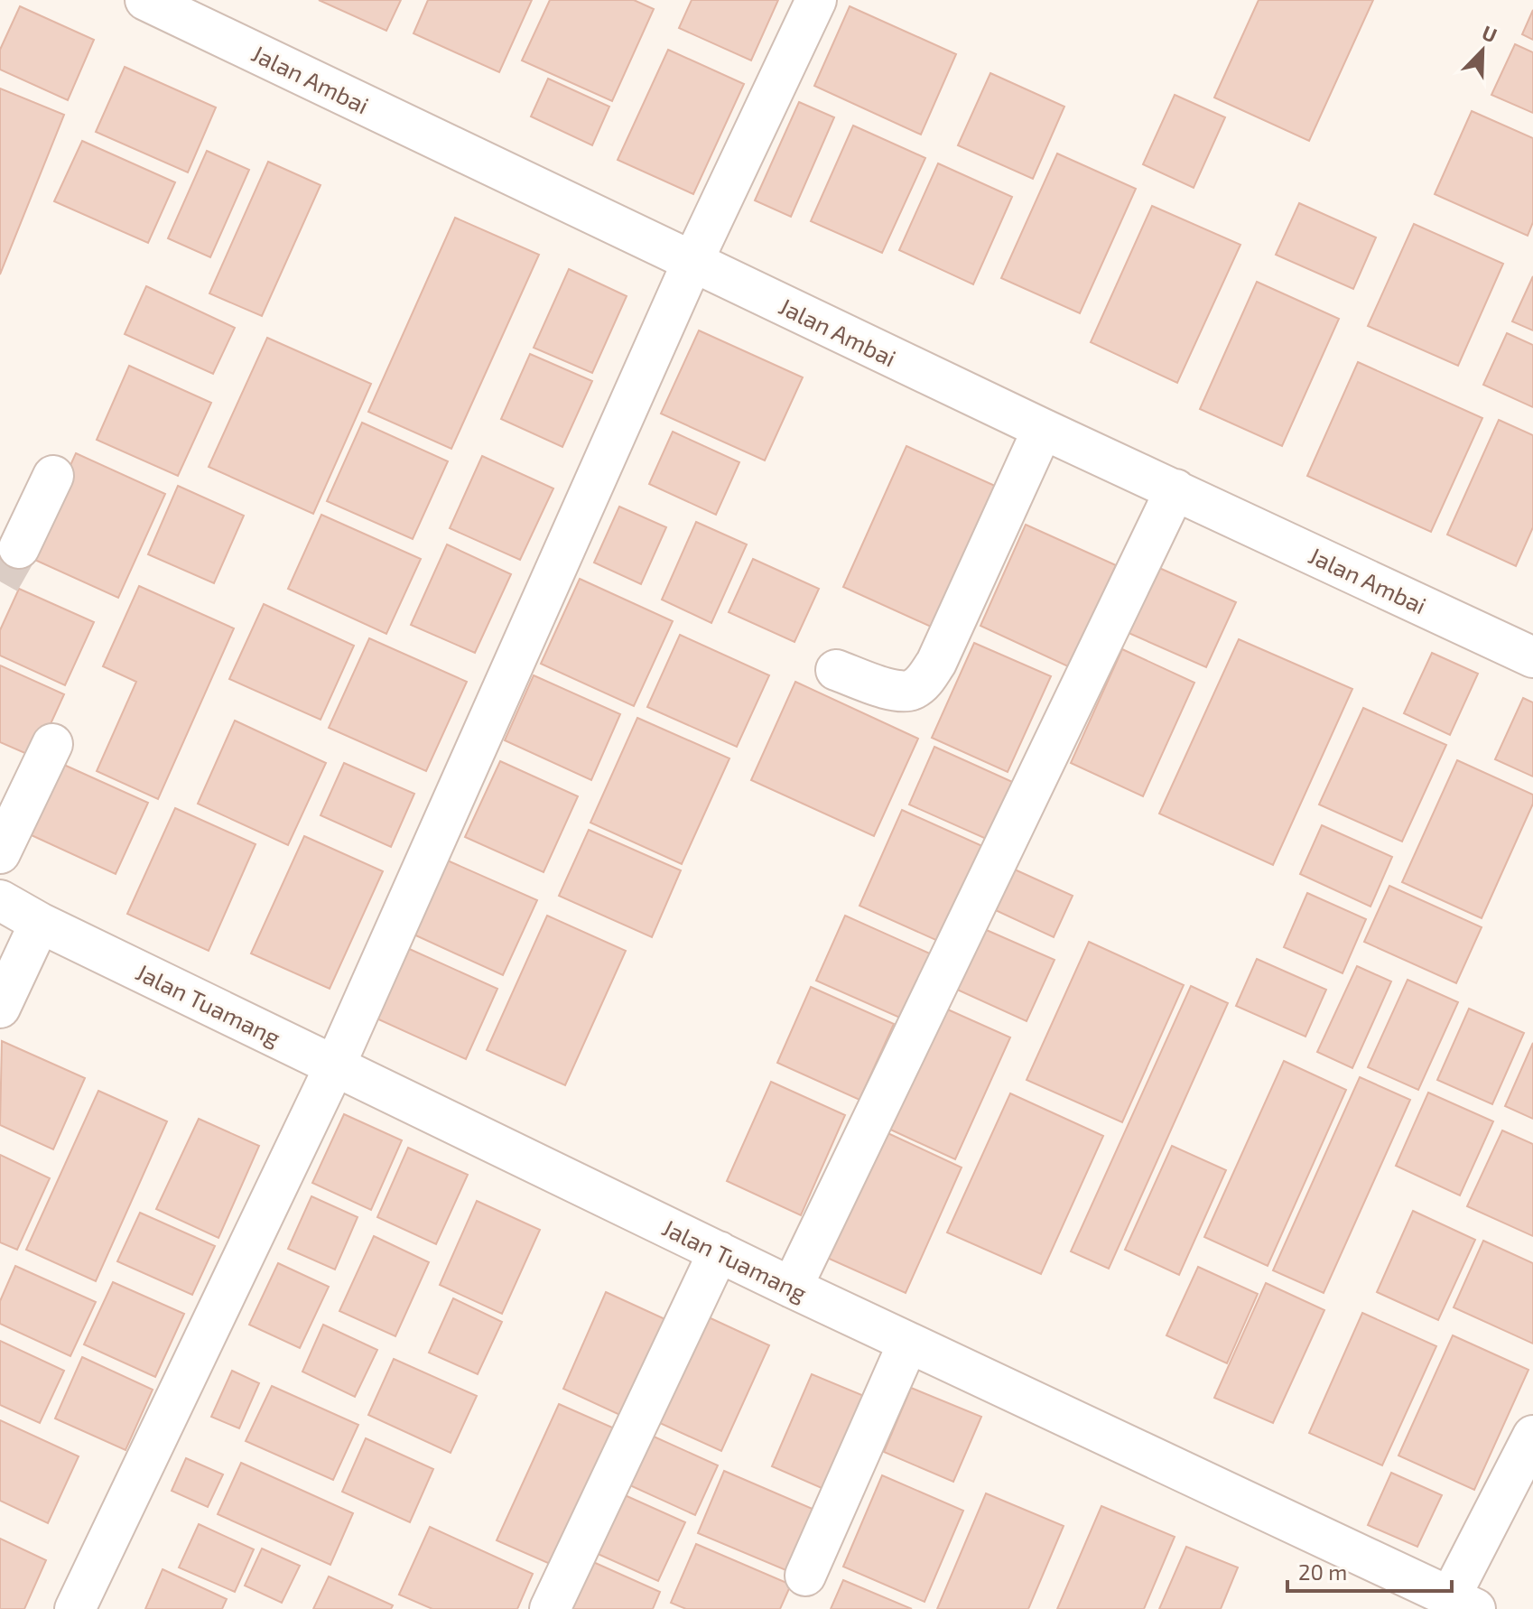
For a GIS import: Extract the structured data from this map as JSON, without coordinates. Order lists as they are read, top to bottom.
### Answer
{
  "streets": {
    "street": ["Jalan Ambai", "Jalan Tuamang"]
  },
  "scale_bar": "20 m",
  "north": "top right"
}
